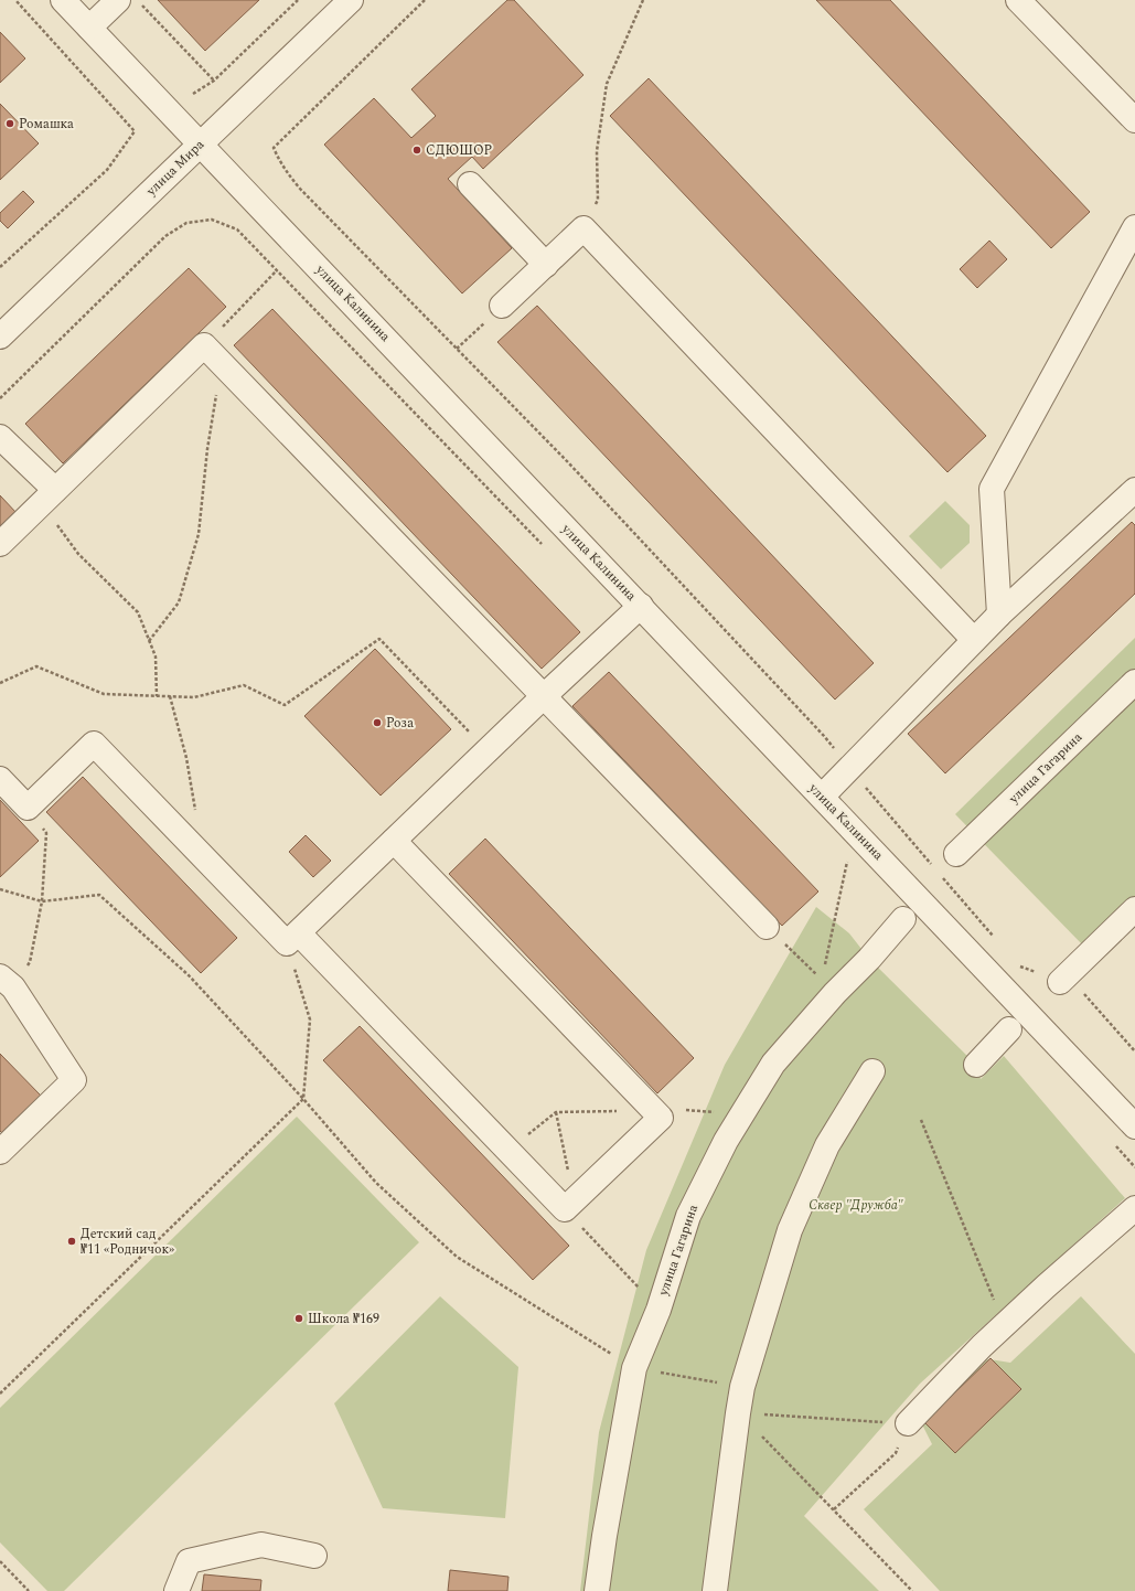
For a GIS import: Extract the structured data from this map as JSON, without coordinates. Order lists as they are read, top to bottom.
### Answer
{
  "streets": {
    "street": ["улица Мира", "улица Калинина", "улица Гагарина"]
  },
  "crossings": [
    ["улица Мира", "улица Калинина"]
  ],
  "parks": ["Сквер \"Дружба\""],
  "places": [
    "Ромашка",
    "СДЮШОР",
    "Роза",
    "Детский сад №11 «Родничок»",
    "Школа №169"
  ]
}
